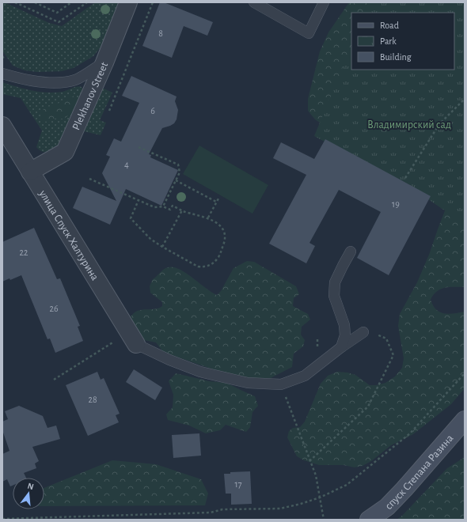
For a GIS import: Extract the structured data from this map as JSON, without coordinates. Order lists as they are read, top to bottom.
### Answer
{
  "streets": {
    "main road": ["спуск Степана Разина"],
    "street": ["Plekhanov Street", "улица Спуск Халтурина"]
  },
  "crossings": [
    ["Plekhanov Street", "улица Спуск Халтурина"]
  ],
  "parks": ["Владимирский сад"],
  "house_numbers": [
    "8",
    "6",
    "4",
    "19",
    "22",
    "26",
    "28",
    "17"
  ],
  "legend": ["Road", "Park", "Building"],
  "north": "top"
}
